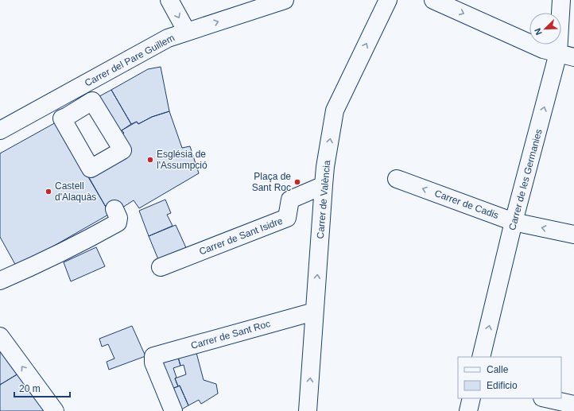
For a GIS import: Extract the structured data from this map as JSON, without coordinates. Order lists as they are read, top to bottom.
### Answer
{
  "streets": {
    "street": [
      "Carrer del Pare Guillem",
      "Carrer de les Germanies",
      "Carrer de València",
      "Carrer de Cadis",
      "Carrer de Sant Isidre",
      "Carrer de Sant Roc"
    ]
  },
  "crossings": [
    ["Carrer de les Germanies", "Carrer de Cadis"],
    ["Carrer de València", "Carrer de Sant Isidre"],
    ["Carrer de València", "Carrer de Sant Roc"]
  ],
  "one_way": ["Carrer de les Germanies", "Carrer de València", "Carrer de Cadis"],
  "places": ["Església de l'Assumpció", "Plaça de Sant Roc", "Castell d'Alaquàs"],
  "legend": ["Calle", "Edificio"],
  "scale_bar": "20 m",
  "north": "bottom left"
}
